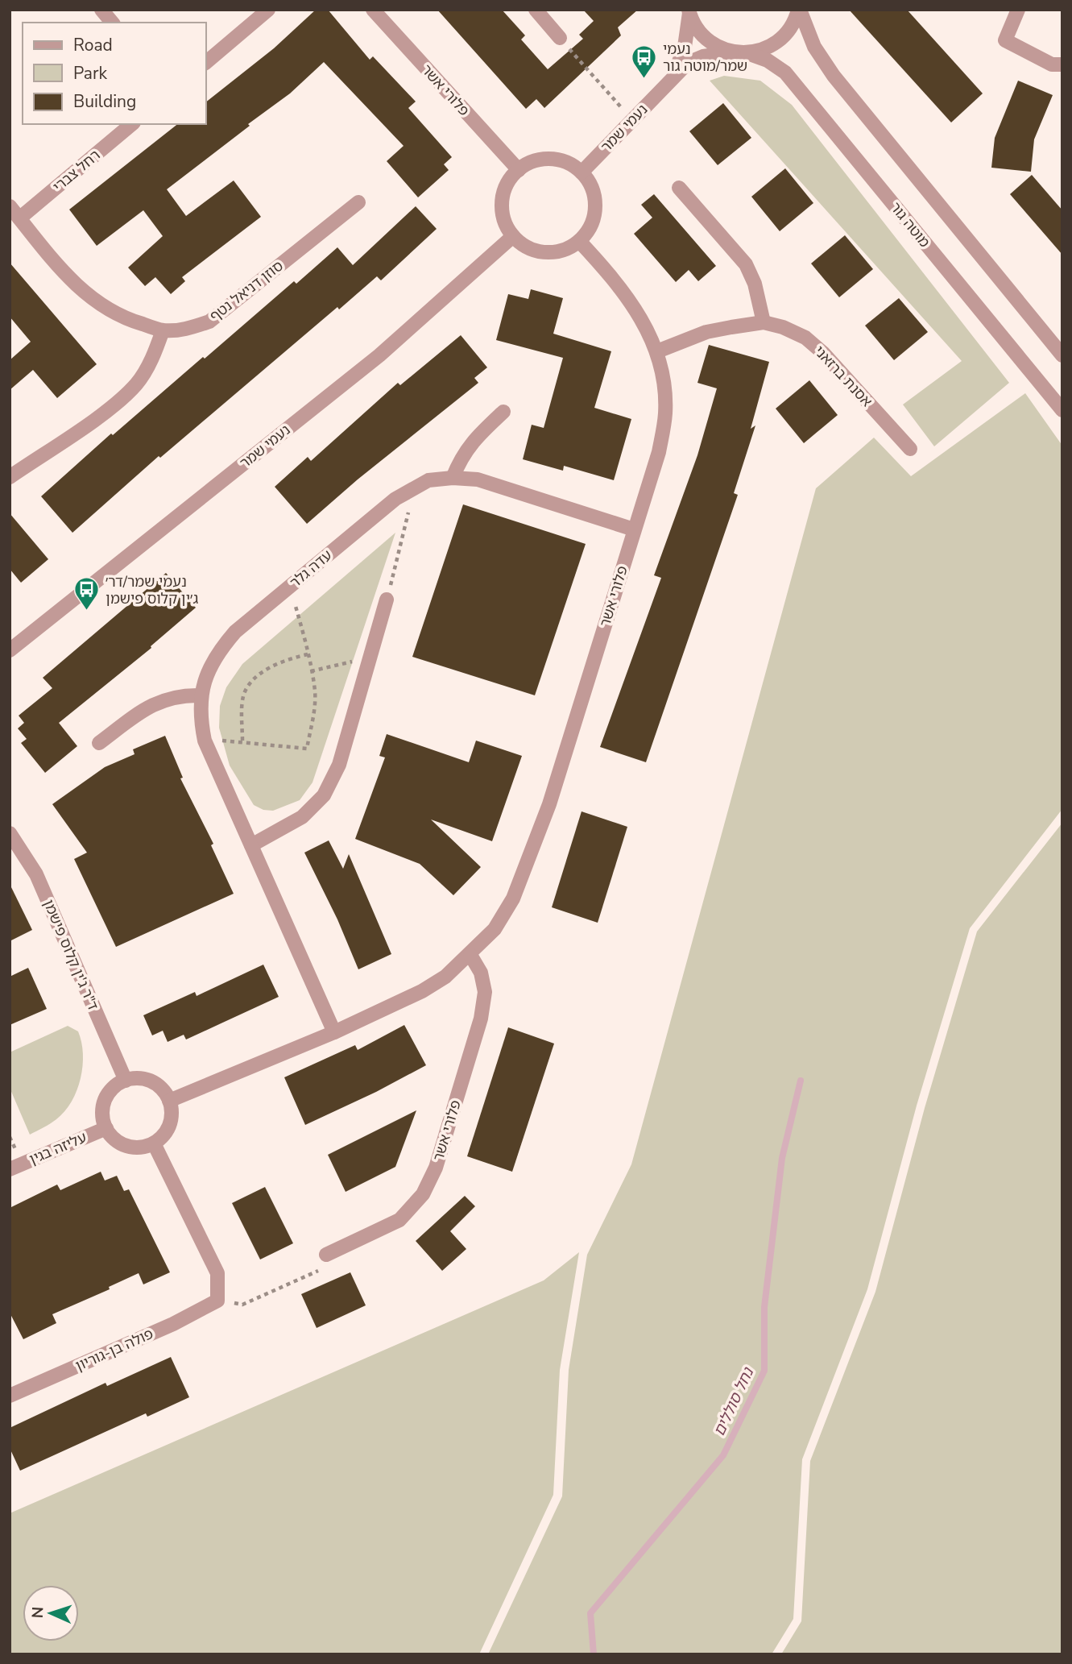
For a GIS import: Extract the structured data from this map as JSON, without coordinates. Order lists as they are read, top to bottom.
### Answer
{
  "streets": {
    "street": [
      "פלורי אשר",
      "נעמי שמר",
      "רחל צברי",
      "מוטה גור",
      "סוזן דניאל נטף",
      "אסנת ברזאני",
      "עדה גלר",
      "ד\"ר ג'ין קלוס פישמן",
      "עליזה בגין",
      "פולה בן-גוריון"
    ]
  },
  "crossings": [
    ["פלורי אשר", "נעמי שמר"],
    ["פלורי אשר", "אסנת ברזאני"],
    ["פלורי אשר", "עדה גלר"],
    ["פלורי אשר", "ד\"ר ג'ין קלוס פישמן"],
    ["פלורי אשר", "עליזה בגין"],
    ["ד\"ר ג'ין קלוס פישמן", "עליזה בגין"]
  ],
  "water": ["נחל סוללים"],
  "places": {
    "bus stop": ["נעמי שמר/מוטה גור", "נעמי שמר/דר׳ ג׳ין קלוס פישמן"]
  },
  "legend": ["Road", "Park", "Building"],
  "north": "left"
}
